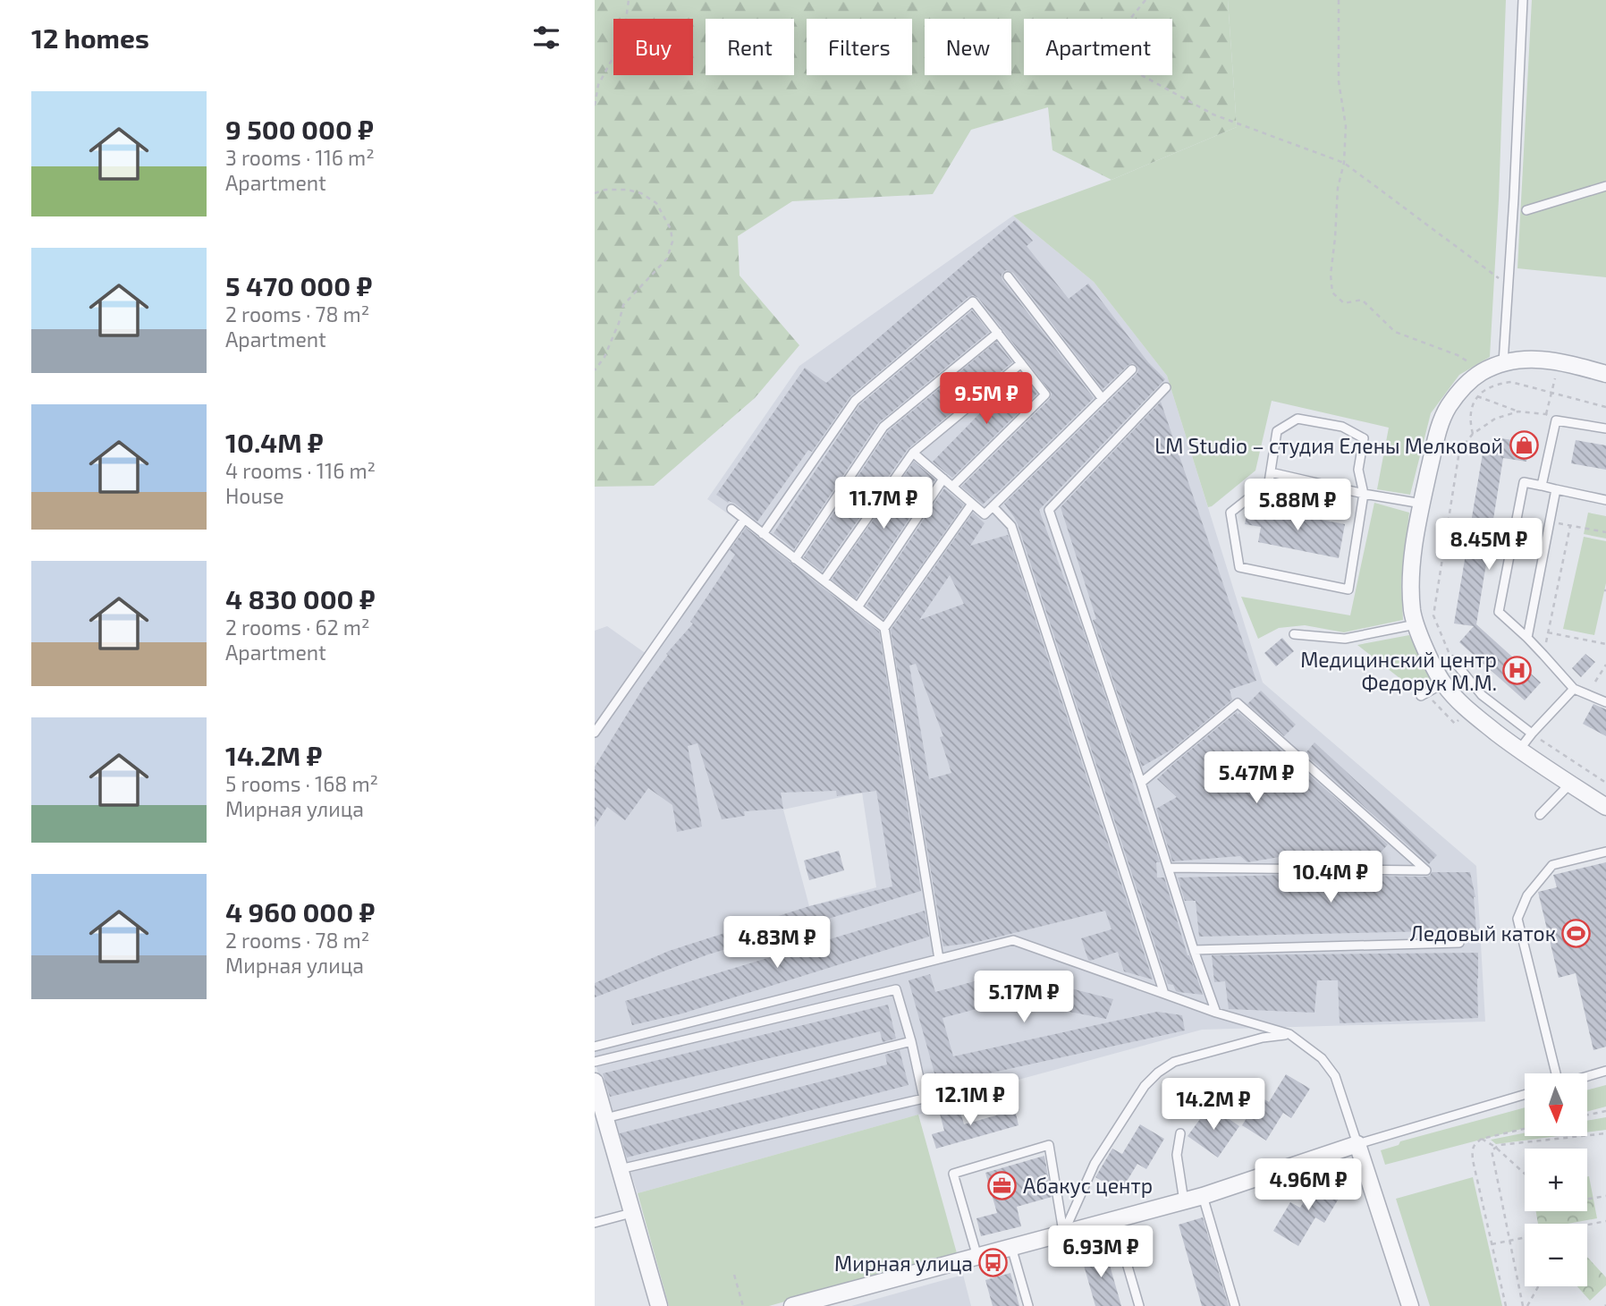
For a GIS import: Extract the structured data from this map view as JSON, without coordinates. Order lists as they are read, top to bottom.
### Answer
{
  "places": {
    "shop": ["LM Studio – студия Елены Мелковой"],
    "hospital": ["Медицинский центр Федорук М.М."],
    "sports": ["Ледовый каток"],
    "office": ["Абакус центр"],
    "bus stop": ["Мирная улица"]
  },
  "north": "bottom",
  "page": {
    "heading": "12 homes",
    "chip": [
      "Buy",
      "Rent",
      "Filters",
      "New",
      "Apartment"
    ],
    "list": [
      {
        "name": "9 500 000 ₽",
        "note": "3 rooms · 116 m² · Apartment"
      },
      {
        "name": "5 470 000 ₽",
        "note": "2 rooms · 78 m² · Apartment"
      },
      {
        "name": "10.4M ₽",
        "note": "4 rooms · 116 m² · House"
      },
      {
        "name": "4 830 000 ₽",
        "note": "2 rooms · 62 m² · Apartment"
      },
      {
        "name": "14.2M ₽",
        "note": "5 rooms · 168 m² · Мирная улица"
      },
      {
        "name": "4 960 000 ₽",
        "note": "2 rooms · 78 m² · Мирная улица"
      }
    ],
    "price": [
      "9.5M ₽",
      "11.7M ₽",
      "5.88M ₽",
      "8.45M ₽",
      "5.47M ₽",
      "10.4M ₽",
      "4.83M ₽",
      "5.17M ₽",
      "12.1M ₽",
      "14.2M ₽",
      "4.96M ₽",
      "6.93M ₽"
    ],
    "map_buttons": ["+", "−"]
  }
}
